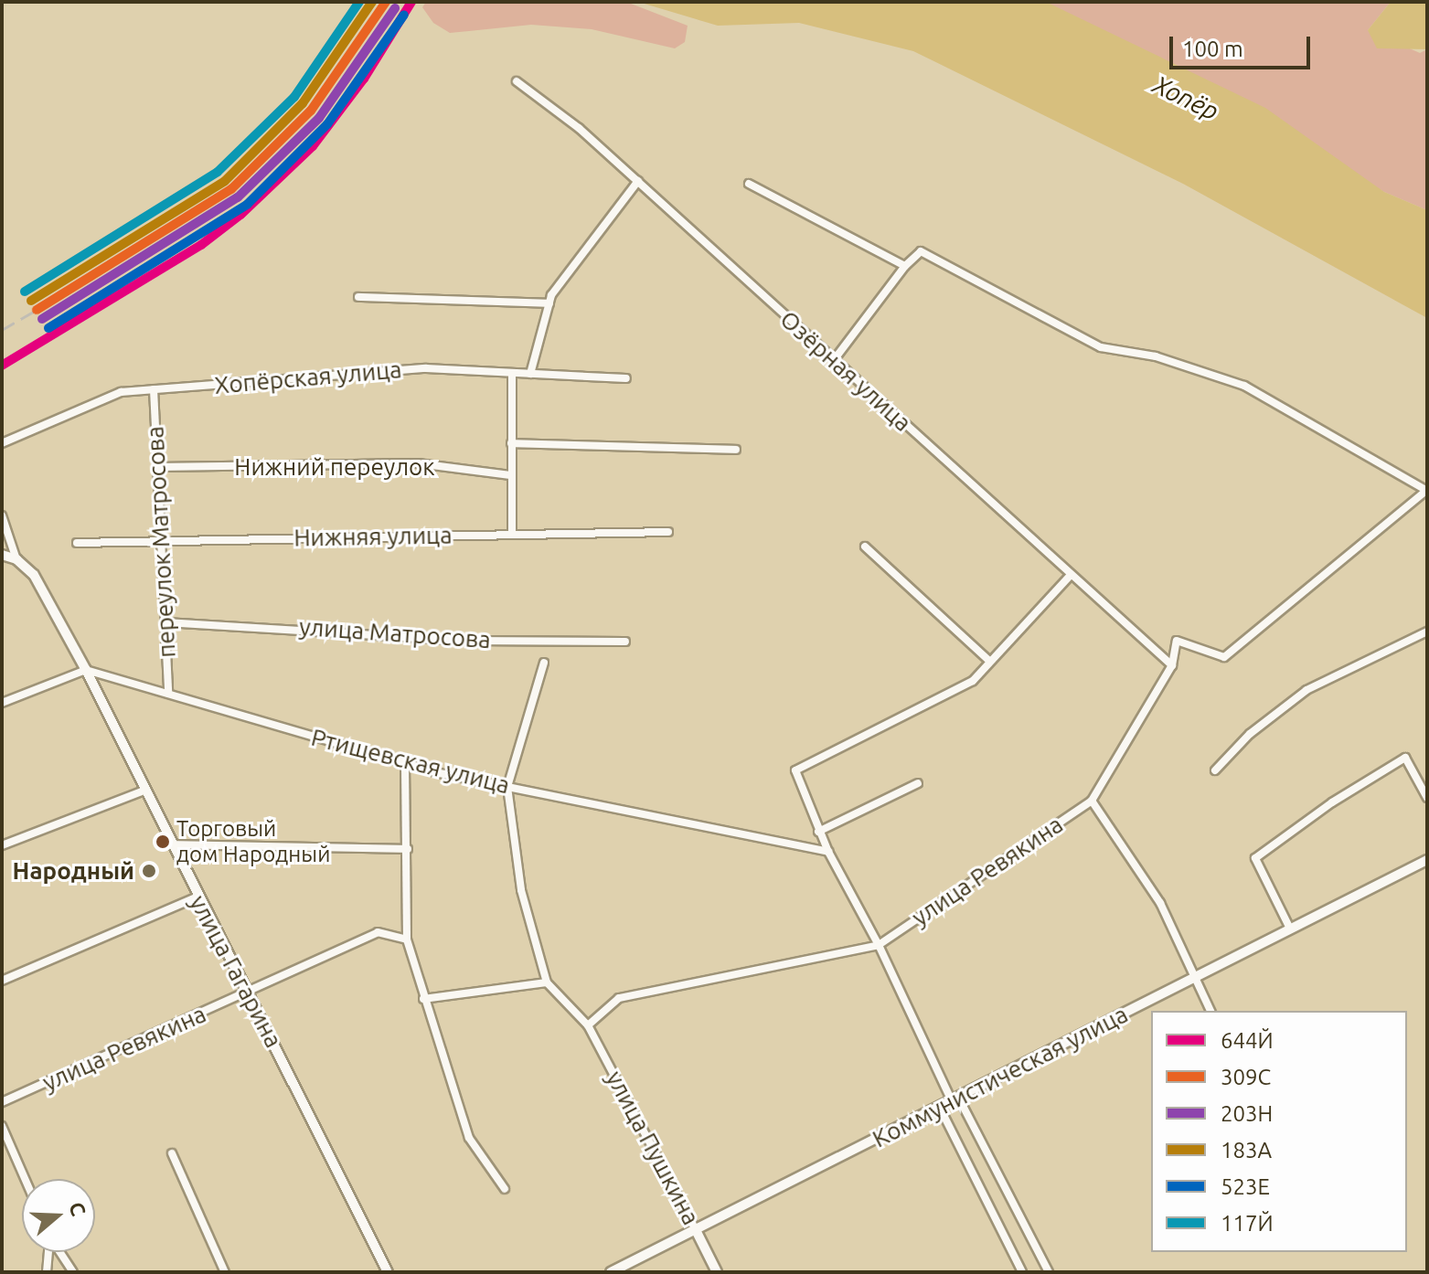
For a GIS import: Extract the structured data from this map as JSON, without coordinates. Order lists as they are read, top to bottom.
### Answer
{
  "streets": {
    "street": [
      "Озёрная улица",
      "Хопёрская улица",
      "Нижний переулок",
      "Нижняя улица",
      "переулок Матросова",
      "улица Матросова",
      "Ртищевская улица",
      "улица Ревякина",
      "улица Гагарина",
      "Коммунистическая улица",
      "улица Пушкина"
    ]
  },
  "crossings": [
    ["Озёрная улица", "улица Ревякина"],
    ["Хопёрская улица", "переулок Матросова"],
    ["Нижний переулок", "переулок Матросова"],
    ["Нижняя улица", "переулок Матросова"],
    ["переулок Матросова", "улица Матросова"],
    ["переулок Матросова", "Ртищевская улица"],
    ["Ртищевская улица", "улица Гагарина"],
    ["улица Ревякина", "улица Гагарина"],
    ["улица Ревякина", "улица Пушкина"],
    ["Коммунистическая улица", "улица Пушкина"]
  ],
  "water": ["Хопёр"],
  "places": ["Торговый дом Народный", "Народный"],
  "lines": [
    "transit line 644Й",
    "transit line 309С",
    "transit line 183А",
    "transit line 117Й",
    "transit line 203Н",
    "transit line 523Е"
  ],
  "legend": [
    "644Й",
    "309С",
    "203Н",
    "183А",
    "523Е",
    "117Й"
  ],
  "scale_bar": "100 m",
  "north": "right"
}
